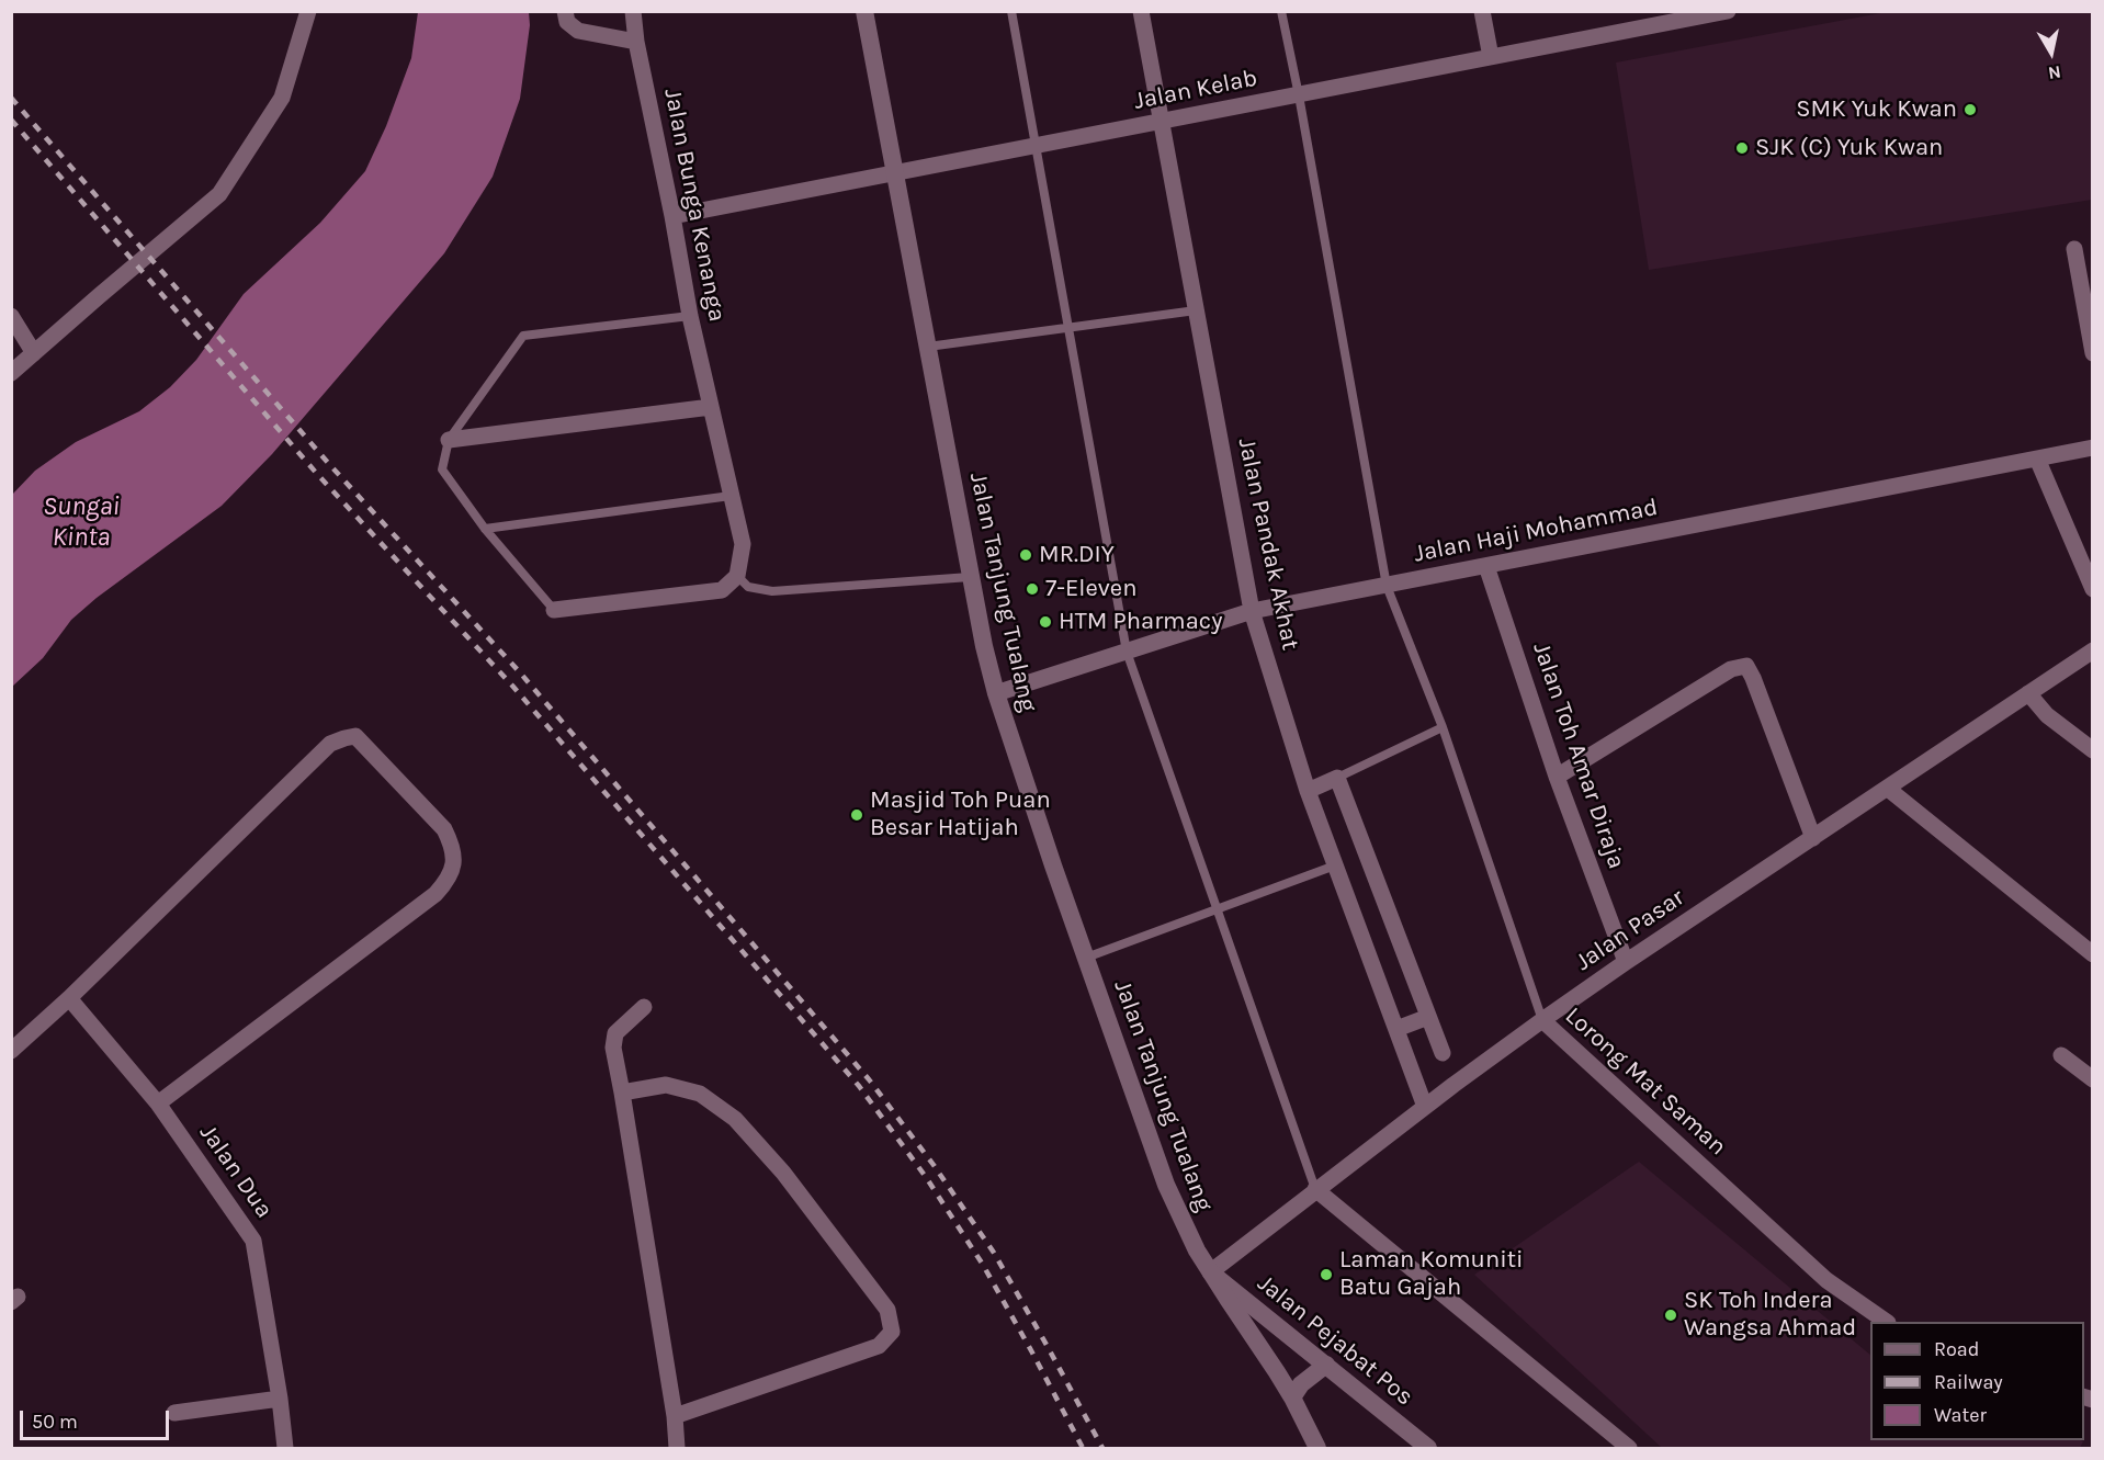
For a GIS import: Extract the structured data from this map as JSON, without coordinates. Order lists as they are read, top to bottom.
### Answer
{
  "streets": {
    "main road": ["Jalan Tanjung Tualang", "Jalan Pejabat Pos"],
    "street": [
      "Jalan Kelab",
      "Jalan Bunga Kenanga",
      "Jalan Haji Mohammad",
      "Jalan Pandak Akhat",
      "Jalan Toh Amar Diraja",
      "Jalan Pasar",
      "Lorong Mat Saman",
      "Jalan Dua"
    ]
  },
  "crossings": [
    ["Jalan Kelab", "Jalan Bunga Kenanga"],
    ["Jalan Kelab", "Jalan Pandak Akhat"],
    ["Jalan Kelab", "Jalan Tanjung Tualang"],
    ["Jalan Kelab", "Lorong Mat Saman"],
    ["Jalan Haji Mohammad", "Jalan Pandak Akhat"],
    ["Jalan Haji Mohammad", "Jalan Tanjung Tualang"],
    ["Jalan Haji Mohammad", "Jalan Toh Amar Diraja"],
    ["Jalan Haji Mohammad", "Lorong Mat Saman"],
    ["Jalan Pandak Akhat", "Jalan Pasar"],
    ["Jalan Tanjung Tualang", "Jalan Pasar"],
    ["Jalan Tanjung Tualang", "Jalan Pejabat Pos"],
    ["Jalan Toh Amar Diraja", "Jalan Pasar"],
    ["Jalan Pasar", "Lorong Mat Saman"],
    ["Jalan Pasar", "Jalan Pejabat Pos"]
  ],
  "water": ["Sungai Kinta"],
  "places": [
    "SMK Yuk Kwan",
    "SJK (C) Yuk Kwan",
    "MR.DIY",
    "7-Eleven",
    "HTM Pharmacy",
    "Masjid Toh Puan Besar Hatijah",
    "Laman Komuniti Batu Gajah",
    "SK Toh Indera Wangsa Ahmad"
  ],
  "legend": ["Road", "Railway", "Water"],
  "scale_bar": "50 m",
  "north": "bottom"
}
